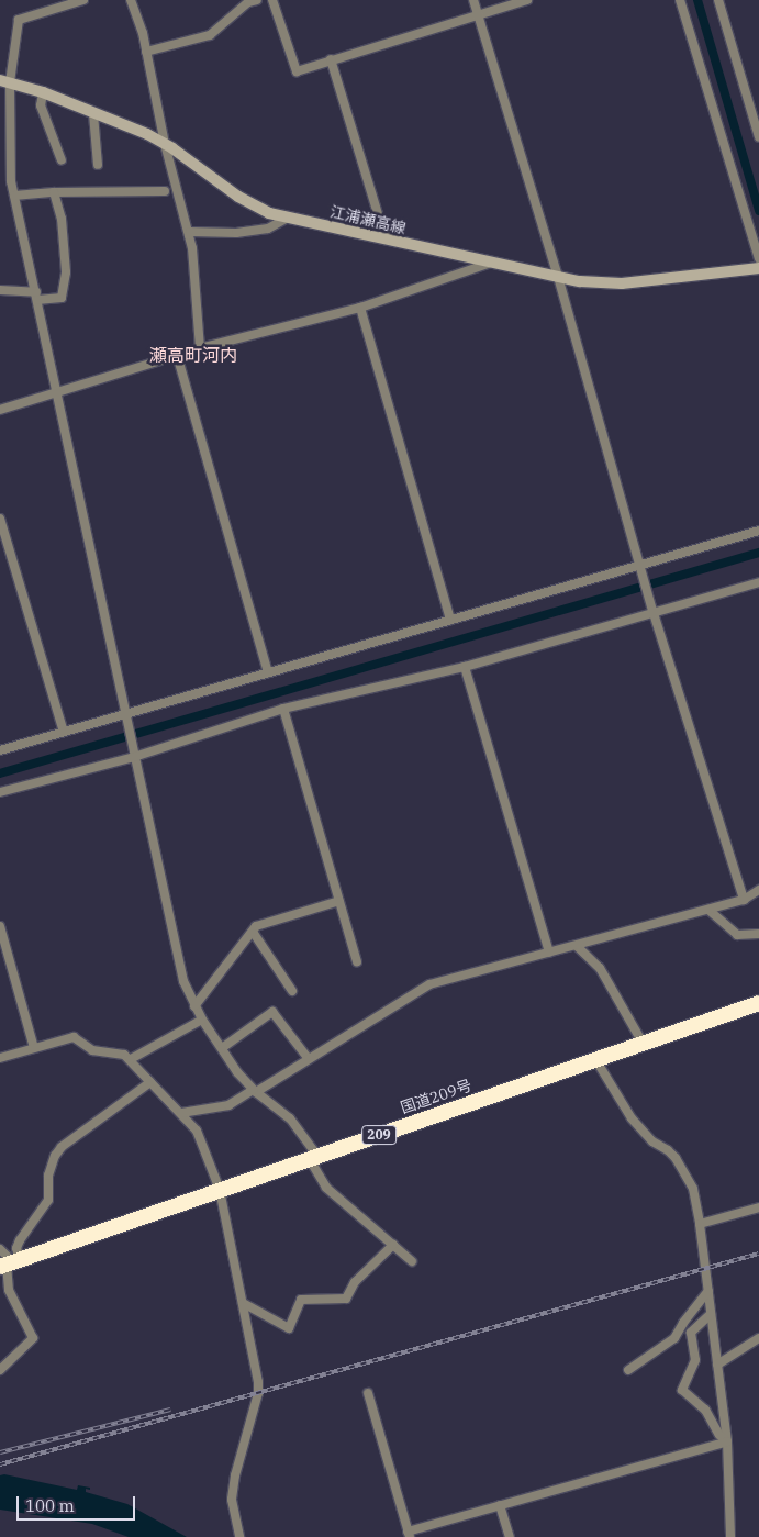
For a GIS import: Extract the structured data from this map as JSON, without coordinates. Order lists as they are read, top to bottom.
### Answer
{
  "streets": {
    "highway": ["国道209号", "209"],
    "main road": ["江浦瀬高線"]
  },
  "districts": ["瀬高町河内"],
  "scale_bar": "100 m"
}
